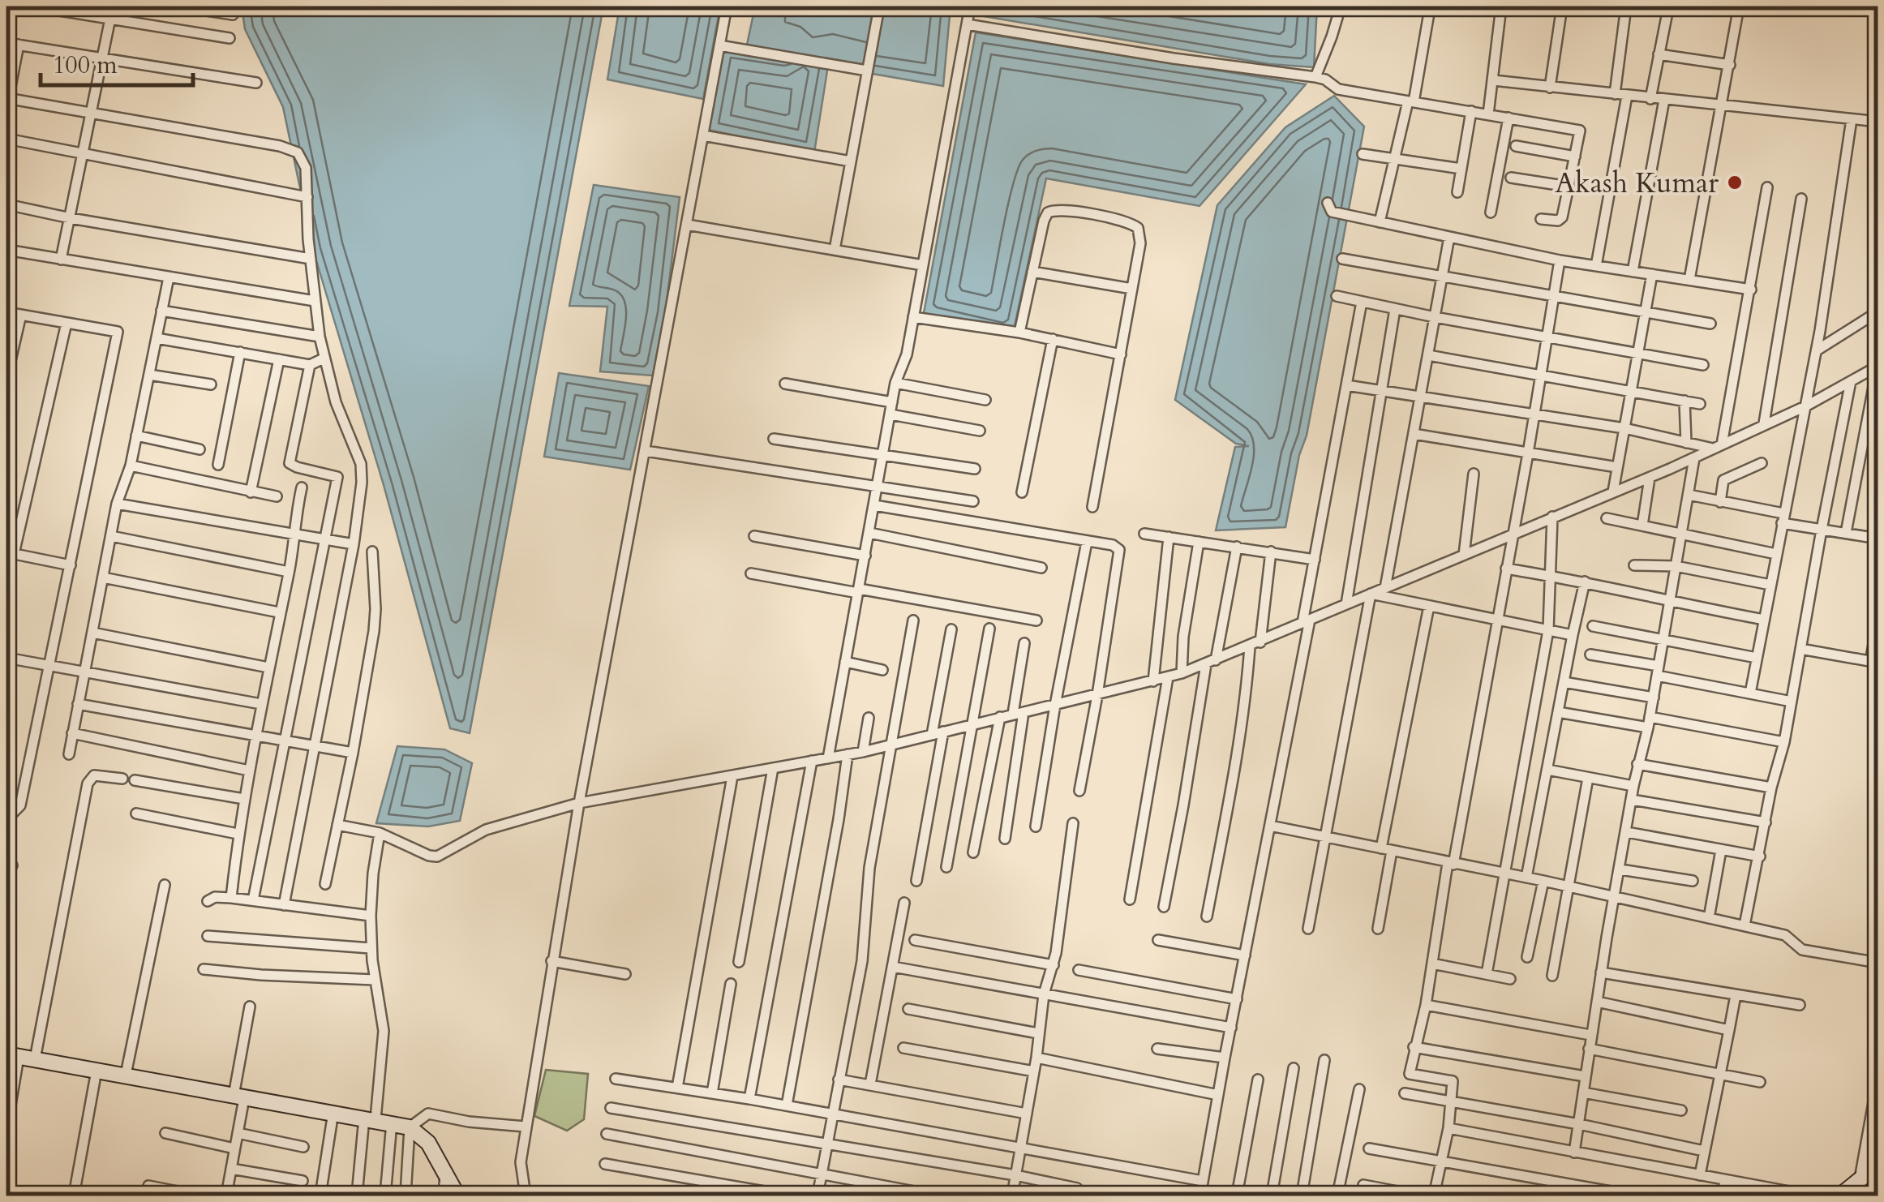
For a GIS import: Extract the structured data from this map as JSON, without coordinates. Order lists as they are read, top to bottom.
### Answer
{
  "places": ["Akash Kumar"],
  "scale_bar": "100 m"
}
